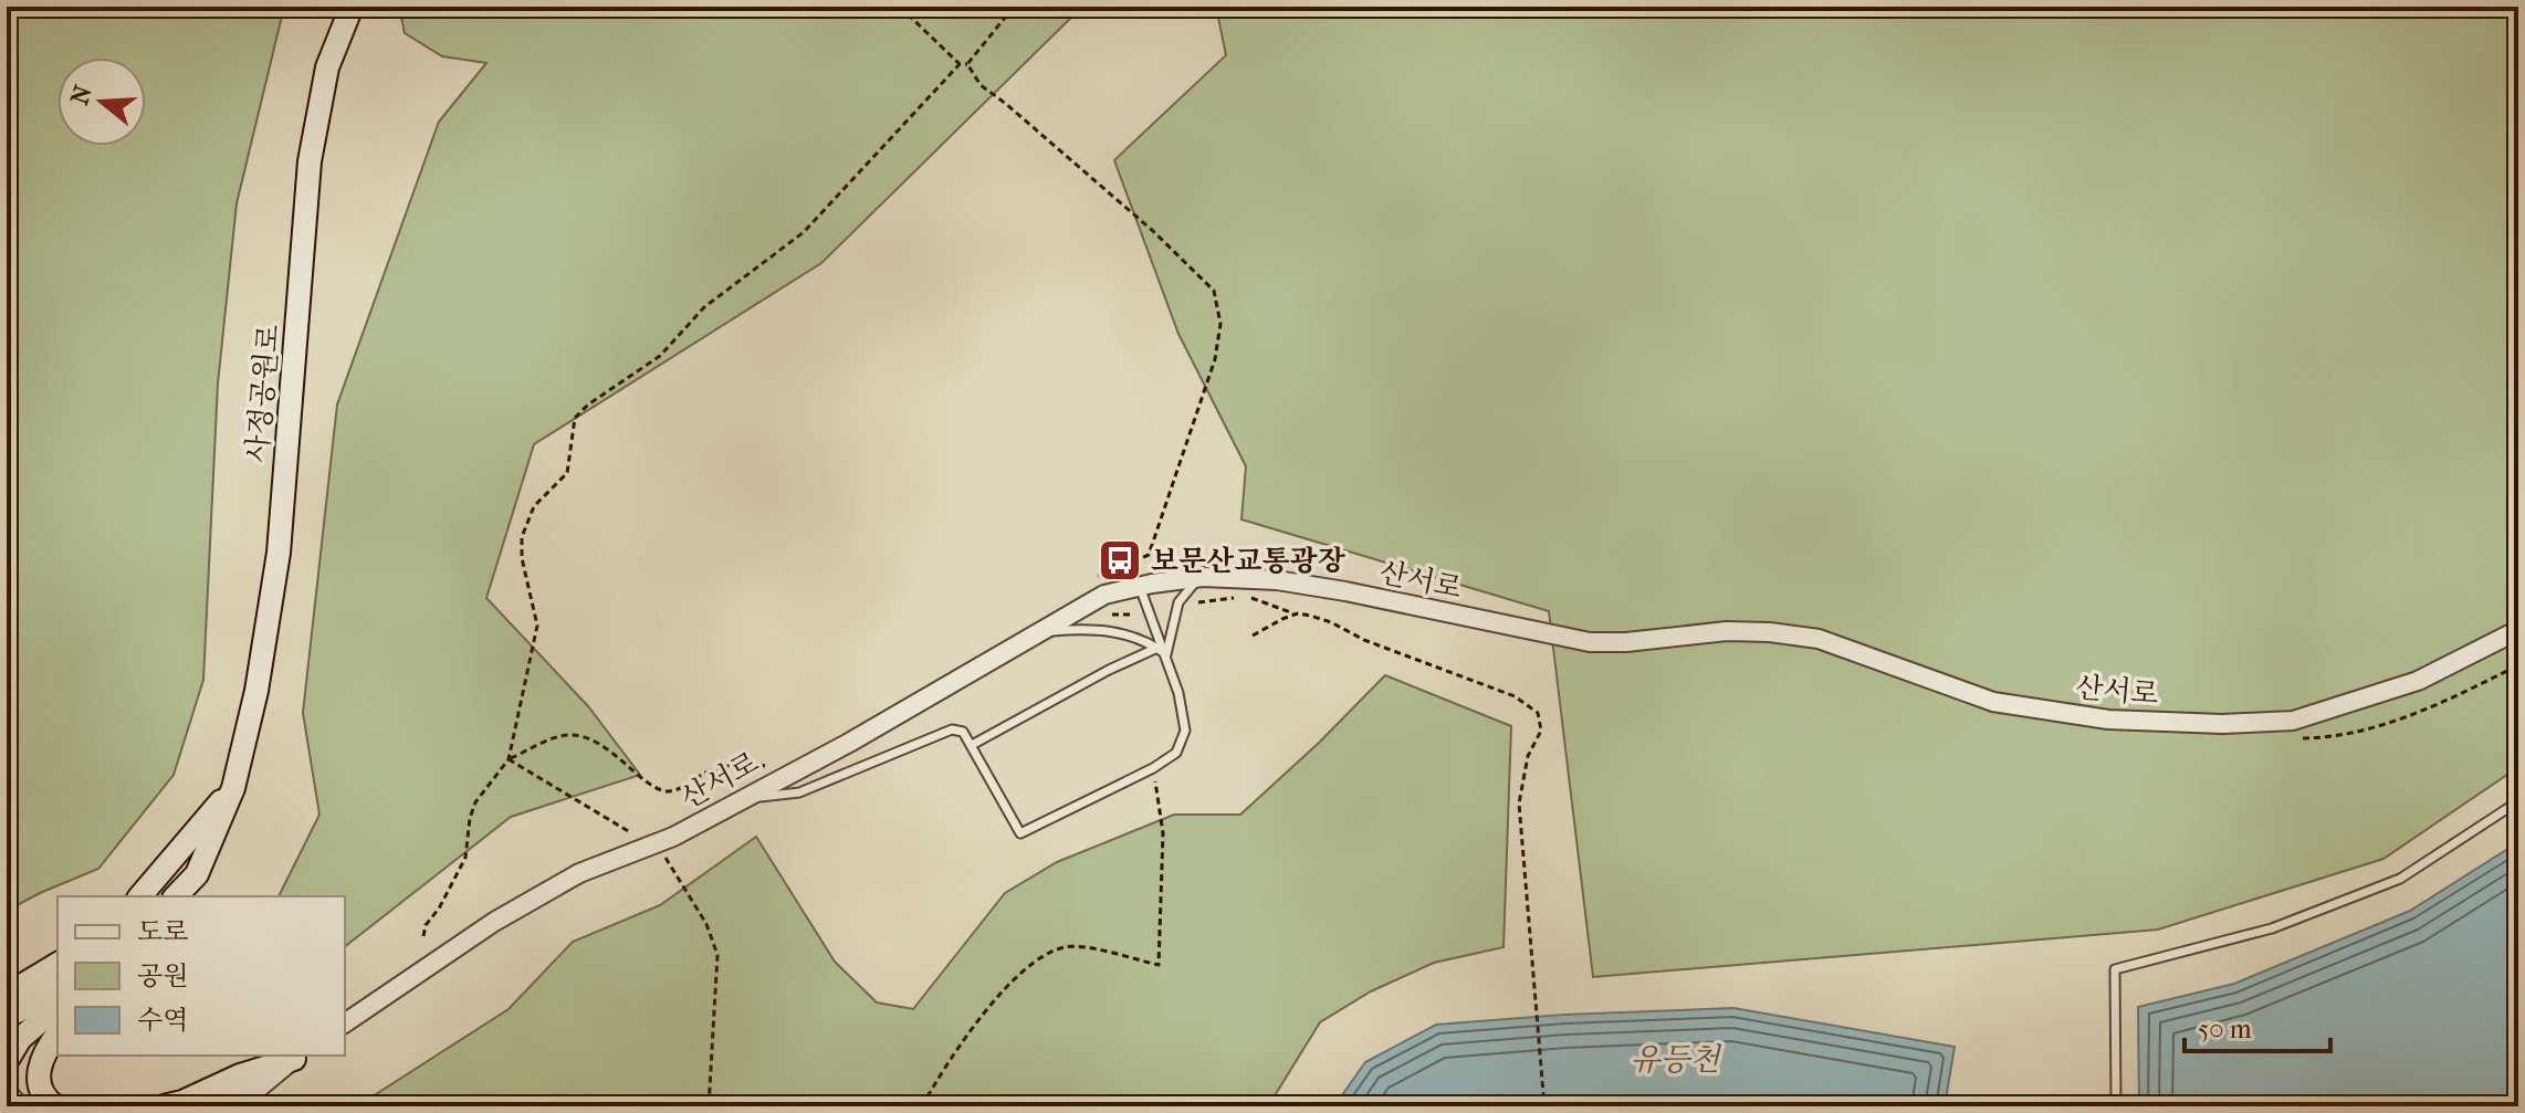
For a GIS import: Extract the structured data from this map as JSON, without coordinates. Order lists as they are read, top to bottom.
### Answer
{
  "streets": {
    "main road": ["사정공원로"],
    "street": ["산서로"]
  },
  "water": ["유등천"],
  "places": {
    "bus stop": ["보문산교통광장"]
  },
  "legend": ["도로", "공원", "수역"],
  "scale_bar": "50 m",
  "north": "left"
}
